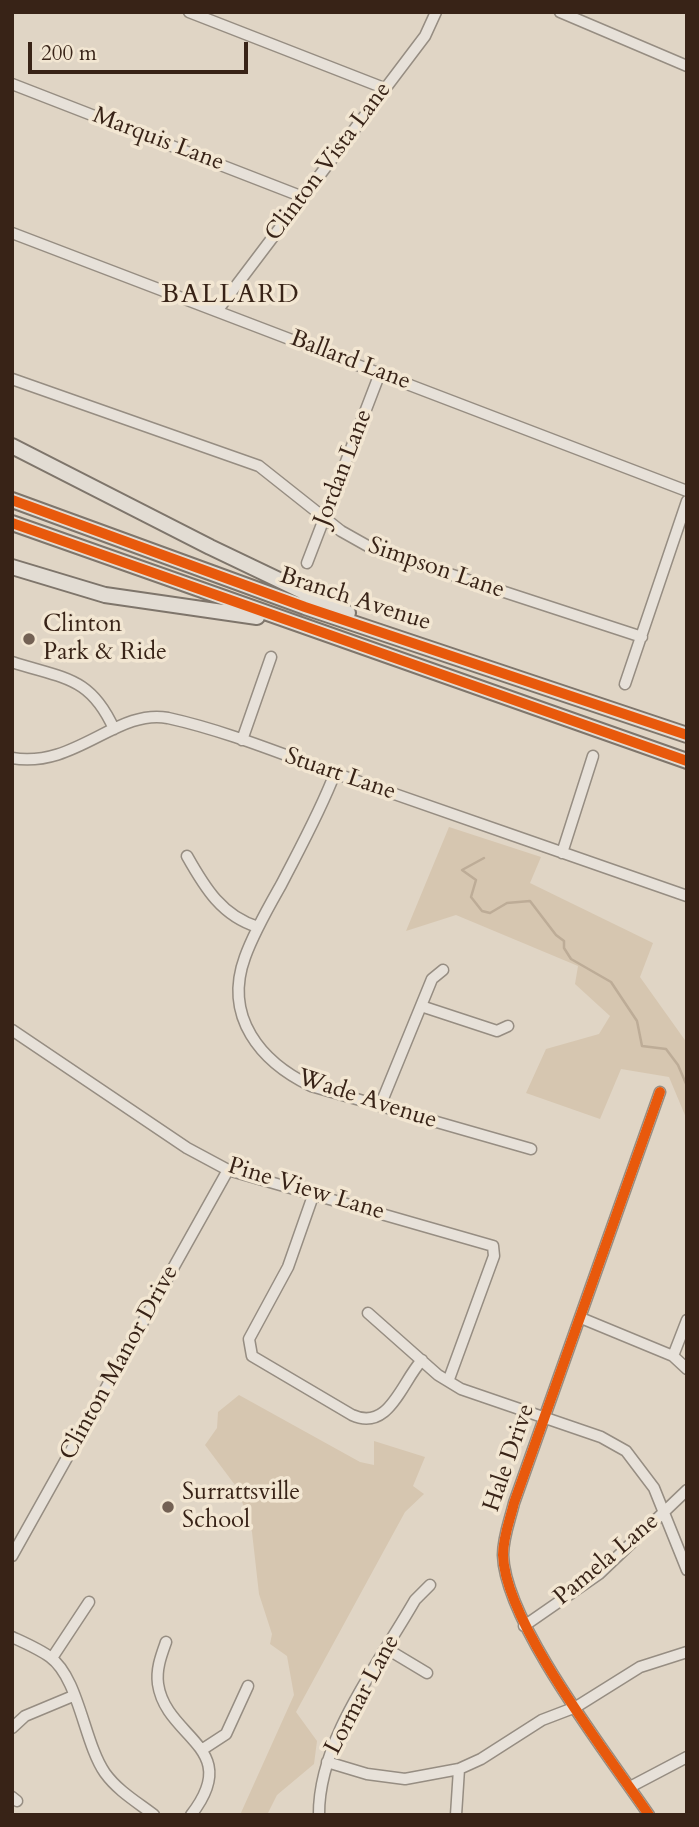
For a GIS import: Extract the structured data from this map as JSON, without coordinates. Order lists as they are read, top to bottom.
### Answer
{
  "streets": {
    "highway": ["Branch Avenue"],
    "street": [
      "Marquis Lane",
      "Clinton Vista Lane",
      "Ballard Lane",
      "Jordan Lane",
      "Simpson Lane",
      "Stuart Lane",
      "Wade Avenue",
      "Pine View Lane",
      "Clinton Manor Drive",
      "Hale Drive",
      "Pamela Lane",
      "Lormar Lane"
    ]
  },
  "crossings": [
    ["Marquis Lane", "Clinton Vista Lane"],
    ["Clinton Vista Lane", "Ballard Lane"],
    ["Ballard Lane", "Jordan Lane"],
    ["Jordan Lane", "Simpson Lane"],
    ["Stuart Lane", "Wade Avenue"],
    ["Pine View Lane", "Clinton Manor Drive"],
    ["Hale Drive", "Pamela Lane"]
  ],
  "districts": ["BALLARD"],
  "places": ["Clinton Park & Ride", "Surrattsville School"],
  "scale_bar": "200 m"
}
